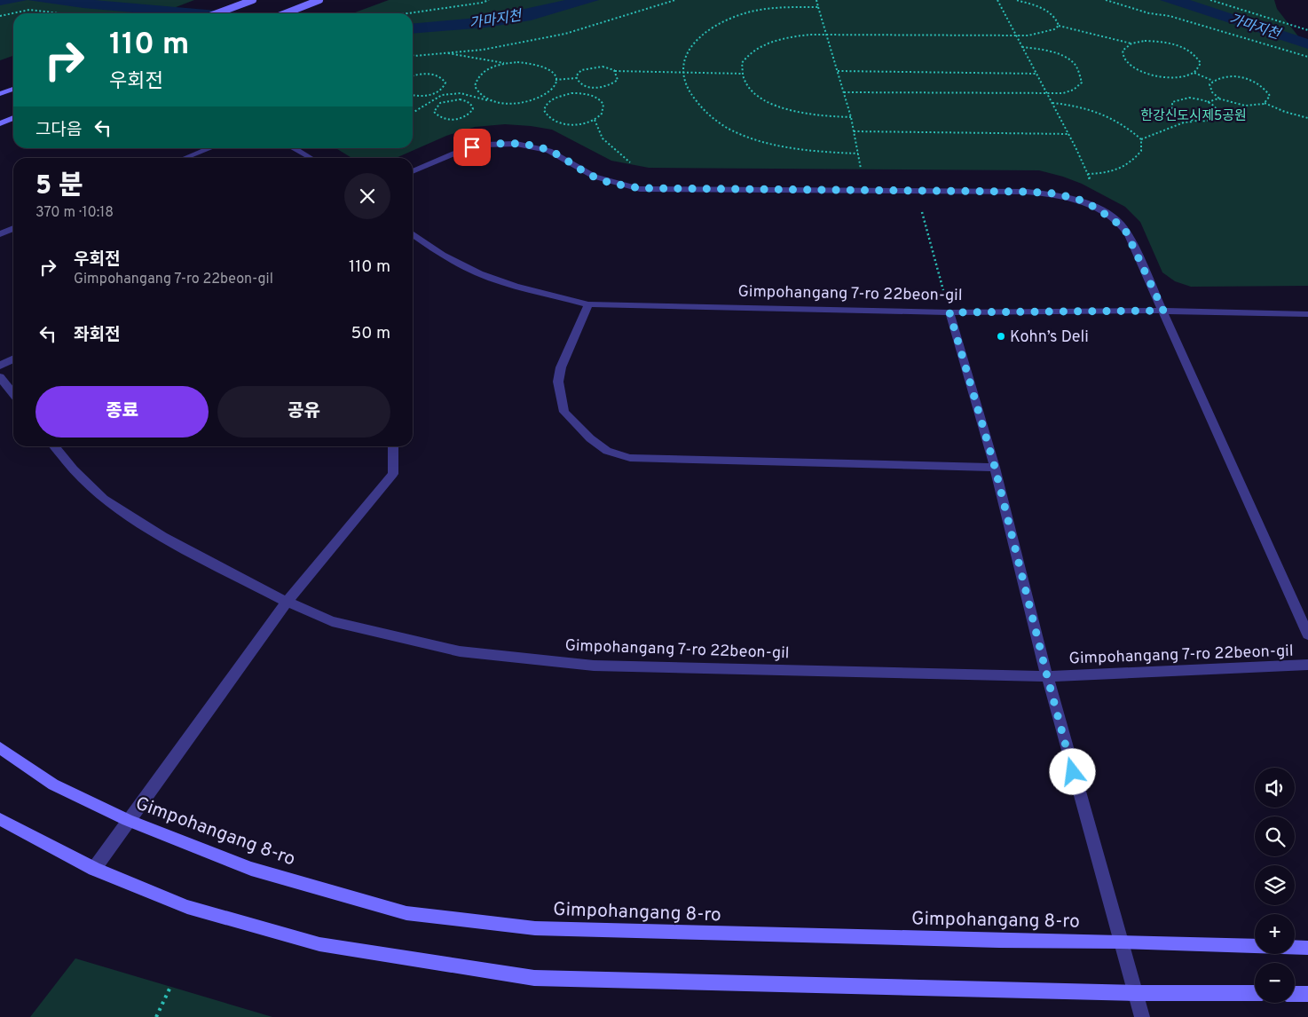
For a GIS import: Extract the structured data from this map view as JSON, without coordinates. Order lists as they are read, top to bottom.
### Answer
{
  "streets": {
    "street": ["Gimpohangang 7-ro 22beon-gil", "Gimpohangang 8-ro"]
  },
  "water": ["가마지천"],
  "parks": ["한강신도시제5공원"],
  "places": ["Kohn’s Deli"],
  "page": {
    "turn": ["110 m", "우회전"],
    "then": "그다음",
    "heading": ["5 분", "370 m · 10:18"],
    "list": [
      {
        "name": "우회전",
        "note": "Gimpohangang 7-ro 22beon-gil",
        "value": "110 m"
      },
      {
        "name": "좌회전",
        "value": "50 m"
      }
    ],
    "buttons": ["종료", "공유"],
    "map_buttons": ["+", "−"]
  }
}
